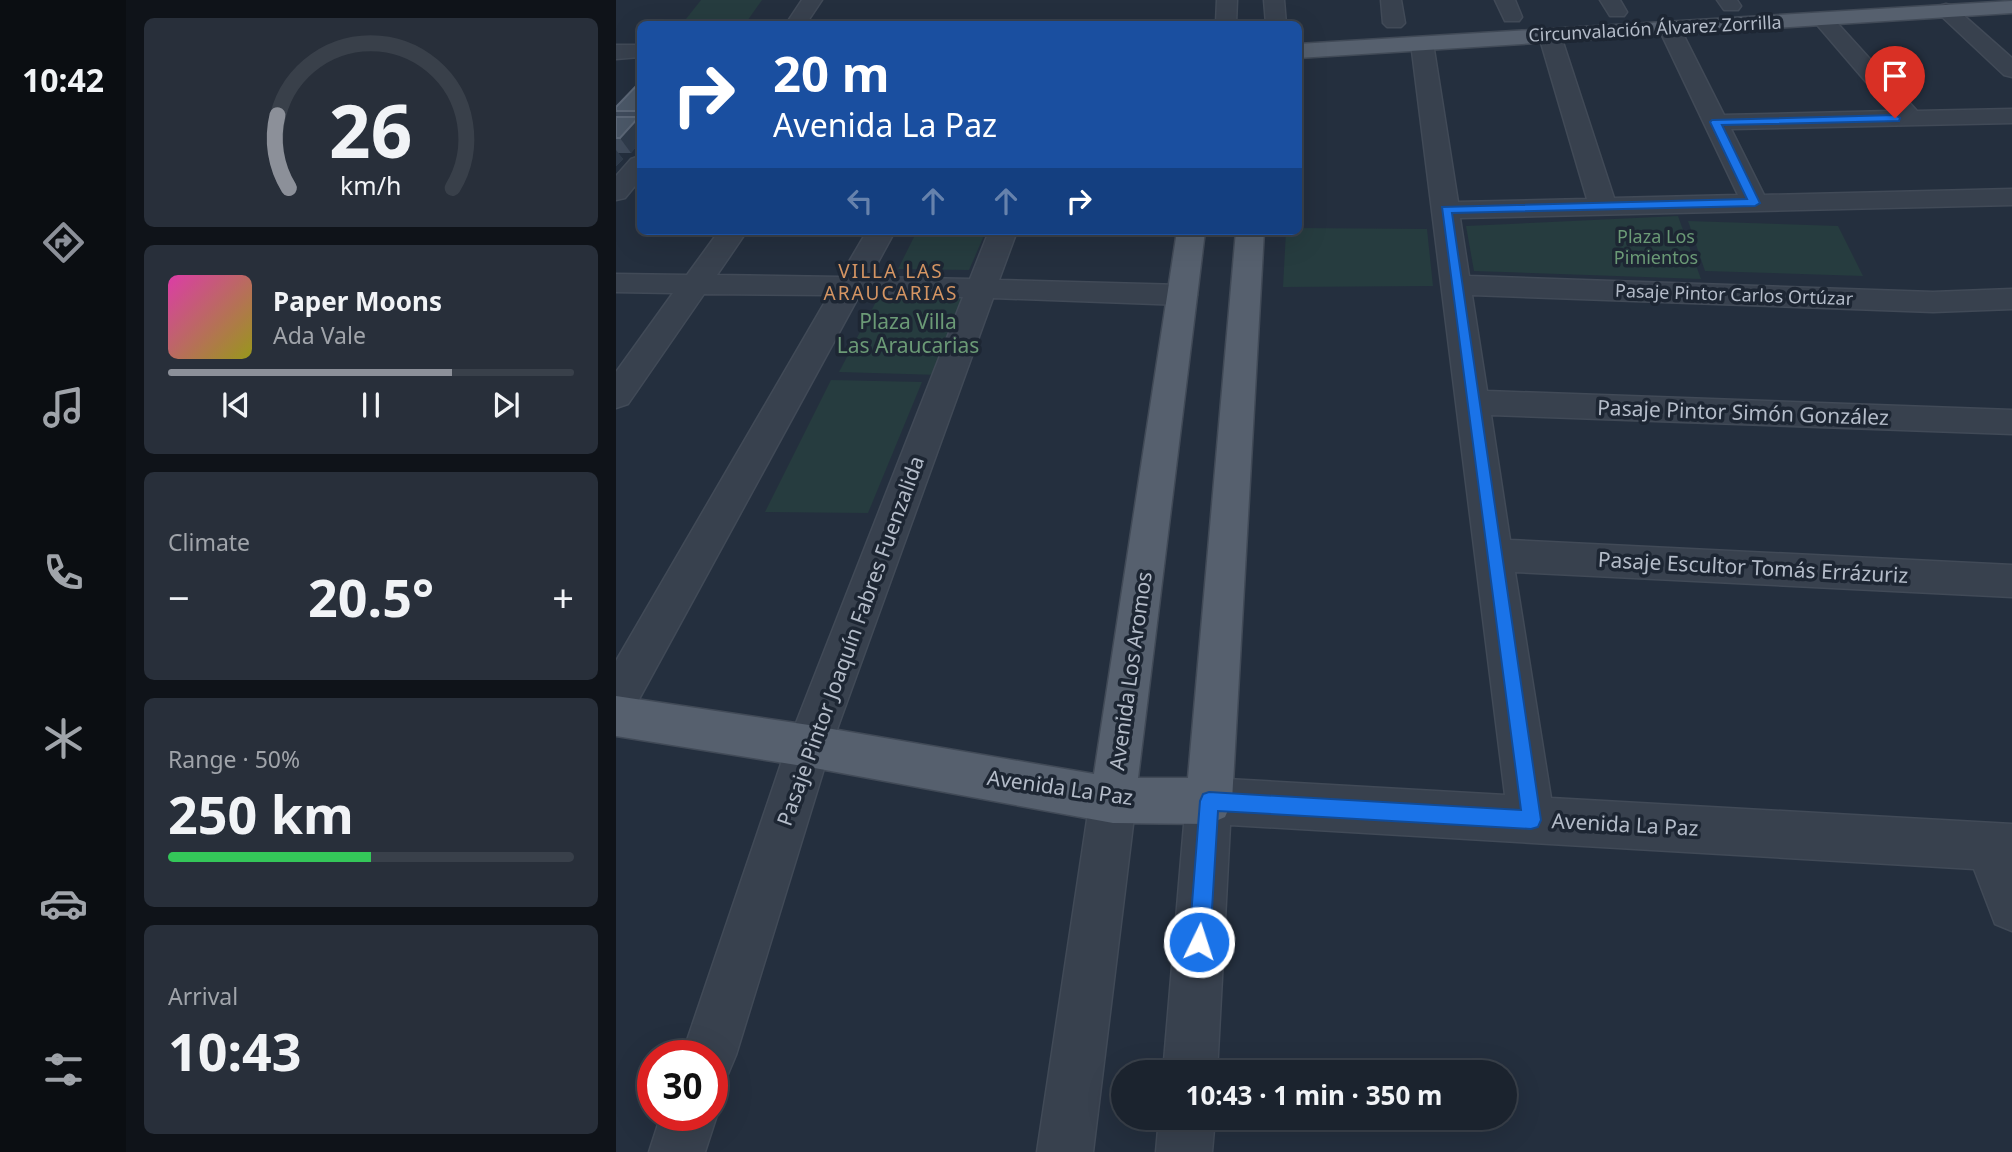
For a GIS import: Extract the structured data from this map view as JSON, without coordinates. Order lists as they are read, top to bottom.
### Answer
{
  "streets": {
    "main road": ["Circunvalación Álvarez Zorrilla", "Avenida Los Aromos", "Avenida La Paz"],
    "street": [
      "Pasaje Pintor Carlos Ortúzar",
      "Pasaje Pintor Simón González",
      "Pasaje Escultor Tomás Errázuriz",
      "Pasaje Pintor Joaquín Fabres Fuenzalida"
    ]
  },
  "crossings": [
    ["Pasaje Pintor Joaquín Fabres Fuenzalida", "Avenida La Paz"],
    ["Avenida Los Aromos", "Avenida La Paz"]
  ],
  "districts": ["VILLA LAS ARAUCARIAS"],
  "parks": ["Plaza Los Pimientos", "Plaza Villa Las Araucarias"],
  "page": {
    "tabs": "10:42",
    "turn": ["20 m", "Avenida La Paz"],
    "song": ["Paper Moons", "Ada Vale"],
    "tile": [
      "Climate",
      ["Range · 50%", "250 km"],
      ["Arrival", "10:43"]
    ],
    "heat": ["−", "20.5°", "+"],
    "limit": "30",
    "trip": "10:43 · 1 min · 350 m",
    "gauge": ["26", "km/h"]
  }
}
